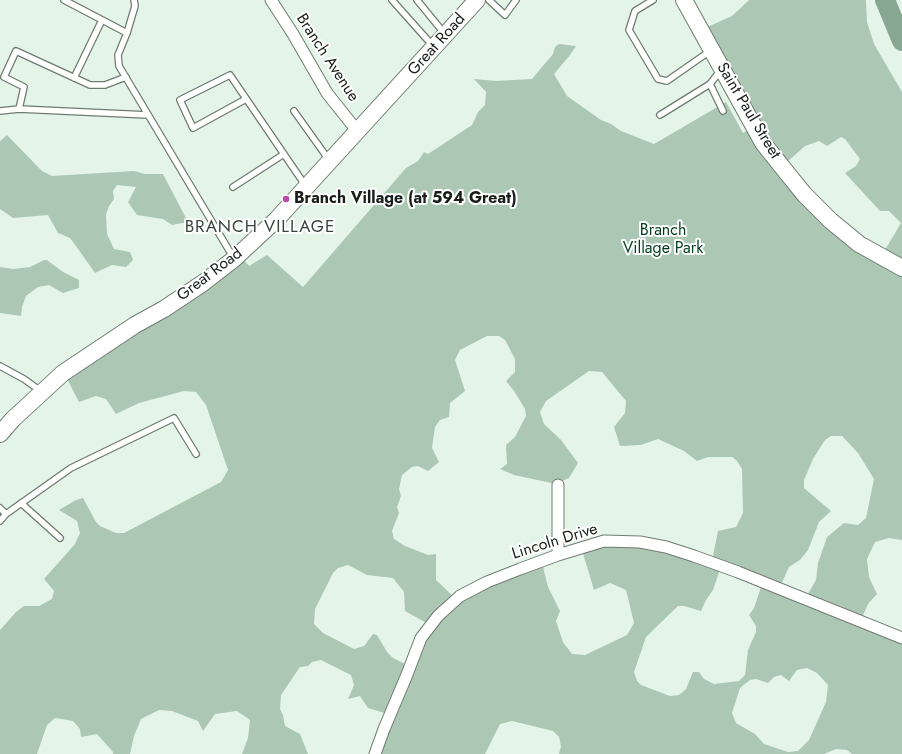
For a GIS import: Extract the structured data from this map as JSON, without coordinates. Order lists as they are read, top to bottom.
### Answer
{
  "streets": {
    "main road": ["Great Road", "Saint Paul Street"],
    "street": ["Branch Avenue", "Lincoln Drive"]
  },
  "crossings": [
    ["Great Road", "Branch Avenue"]
  ],
  "districts": ["BRANCH VILLAGE"],
  "parks": ["Branch Village Park"],
  "places": ["Branch Village (at 594 Great)"]
}
